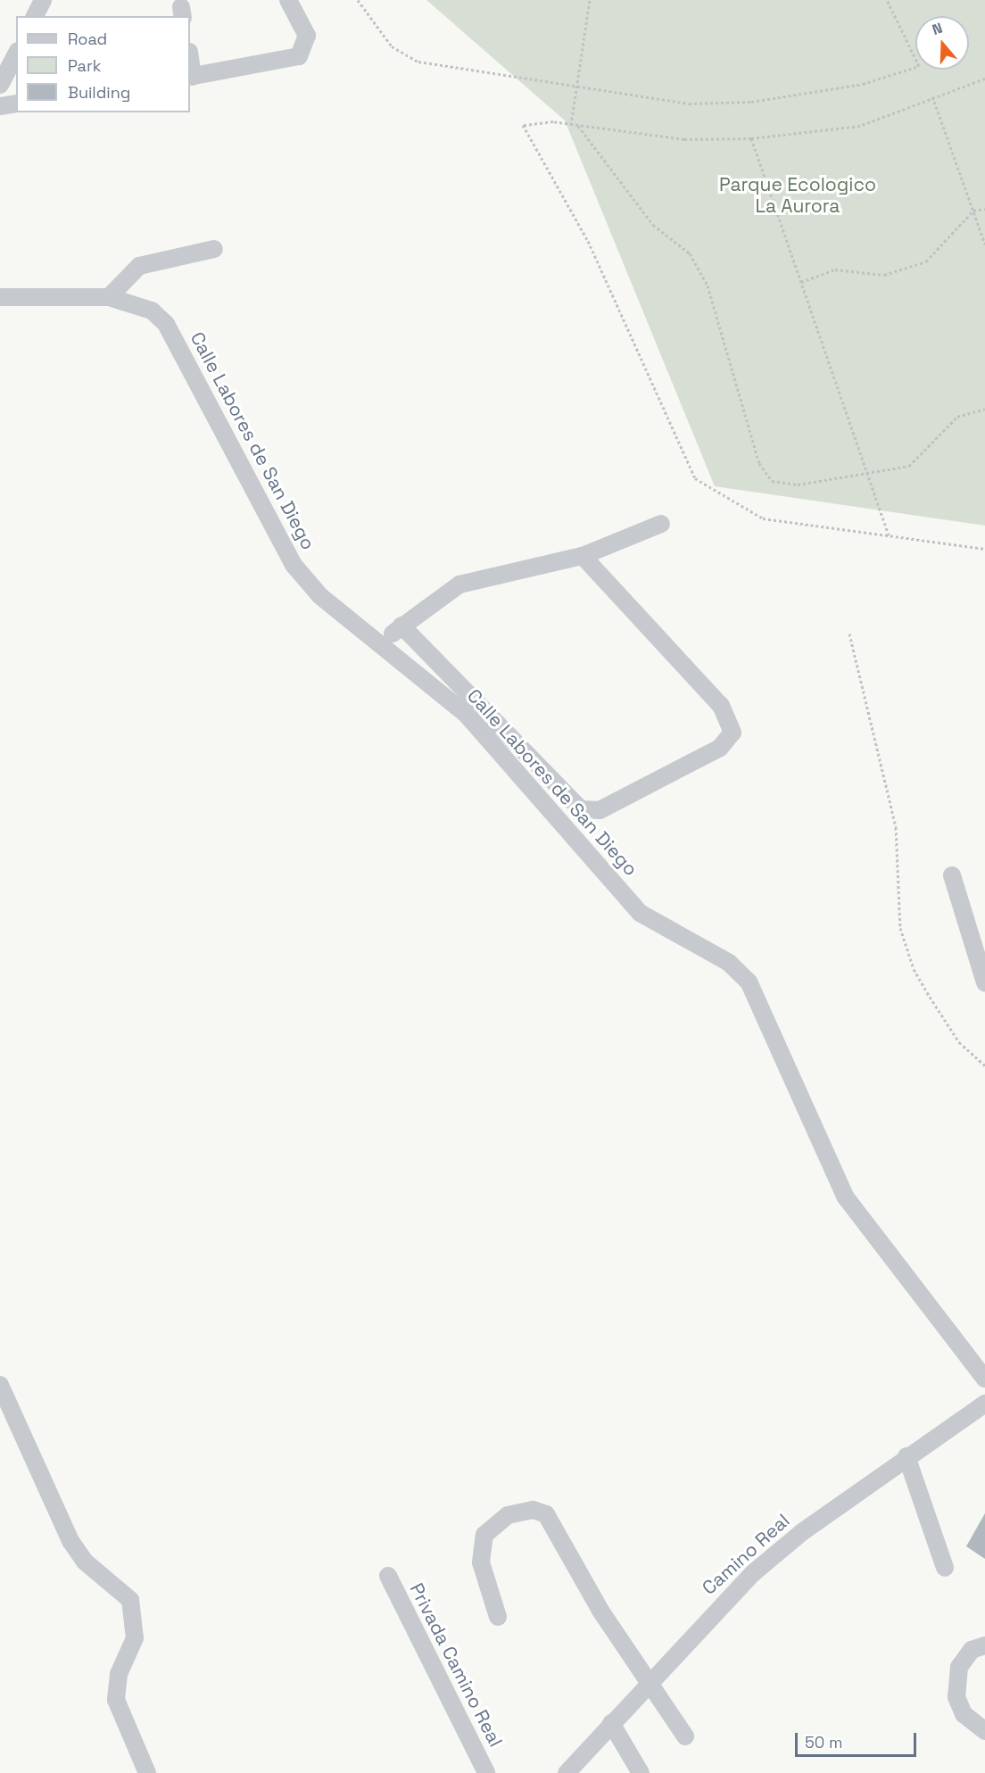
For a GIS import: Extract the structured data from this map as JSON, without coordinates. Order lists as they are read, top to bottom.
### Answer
{
  "streets": {
    "street": ["Calle Labores de San Diego", "Camino Real", "Privada Camino Real"]
  },
  "parks": ["Parque Ecologico La Aurora"],
  "legend": ["Road", "Park", "Building"],
  "scale_bar": "50 m",
  "north": "top"
}
